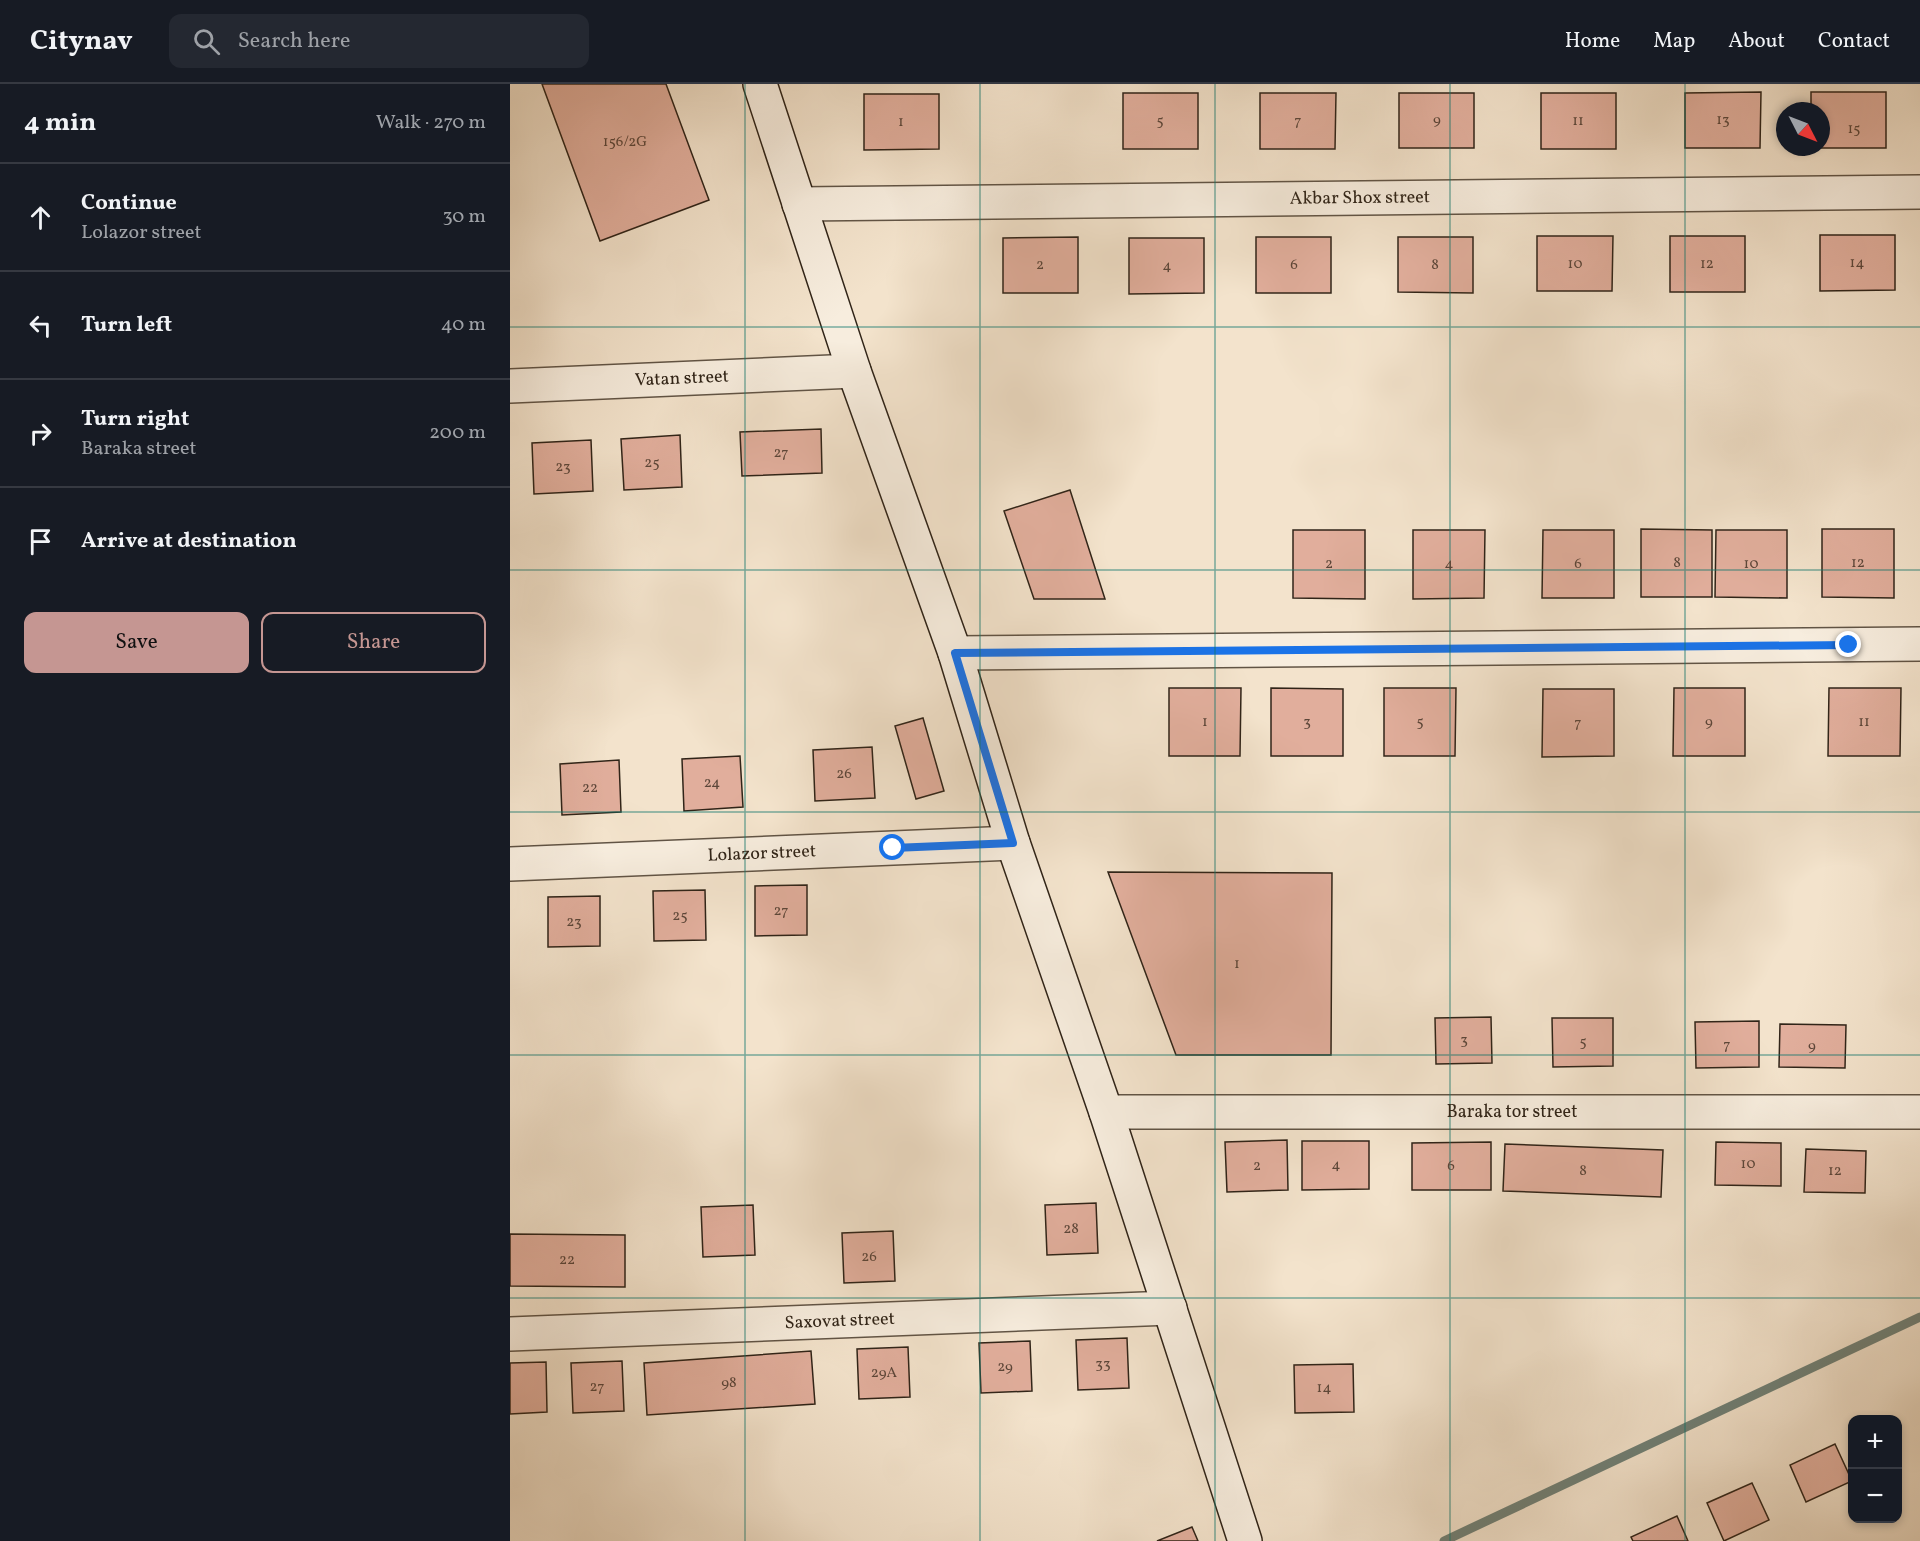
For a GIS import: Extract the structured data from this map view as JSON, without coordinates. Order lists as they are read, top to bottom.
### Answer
{
  "streets": {
    "street": [
      "Akbar Shox street",
      "Vatan street",
      "Lolazor street",
      "Baraka tor street",
      "Saxovat street"
    ]
  },
  "house_numbers": [
    "9",
    "13",
    "5",
    "7",
    "11",
    "1",
    "15",
    "156/2G",
    "14",
    "10",
    "12",
    "2",
    "6",
    "8",
    "4",
    "27",
    "25",
    "23",
    "8",
    "12",
    "2",
    "4",
    "6",
    "10",
    "1",
    "3",
    "5",
    "9",
    "11",
    "7",
    "26",
    "24",
    "22",
    "27",
    "25",
    "23",
    "1",
    "3",
    "5",
    "7",
    "9",
    "10",
    "4",
    "2",
    "6",
    "8",
    "12",
    "28",
    "26",
    "22",
    "33",
    "29",
    "29A",
    "98",
    "27",
    "14"
  ],
  "north": "bottom right",
  "page": {
    "header": "Citynav",
    "search": "Search here",
    "nav": [
      "Home",
      "Map",
      "About",
      "Contact"
    ],
    "heading": ["4 min", "Walk · 270 m"],
    "list": [
      ["Continue", "Lolazor street", "30 m"],
      ["Turn left", "40 m"],
      ["Turn right", "Baraka street", "200 m"],
      "Arrive at destination"
    ],
    "buttons": ["Save", "Share"],
    "map_buttons": ["+", "−"]
  }
}
